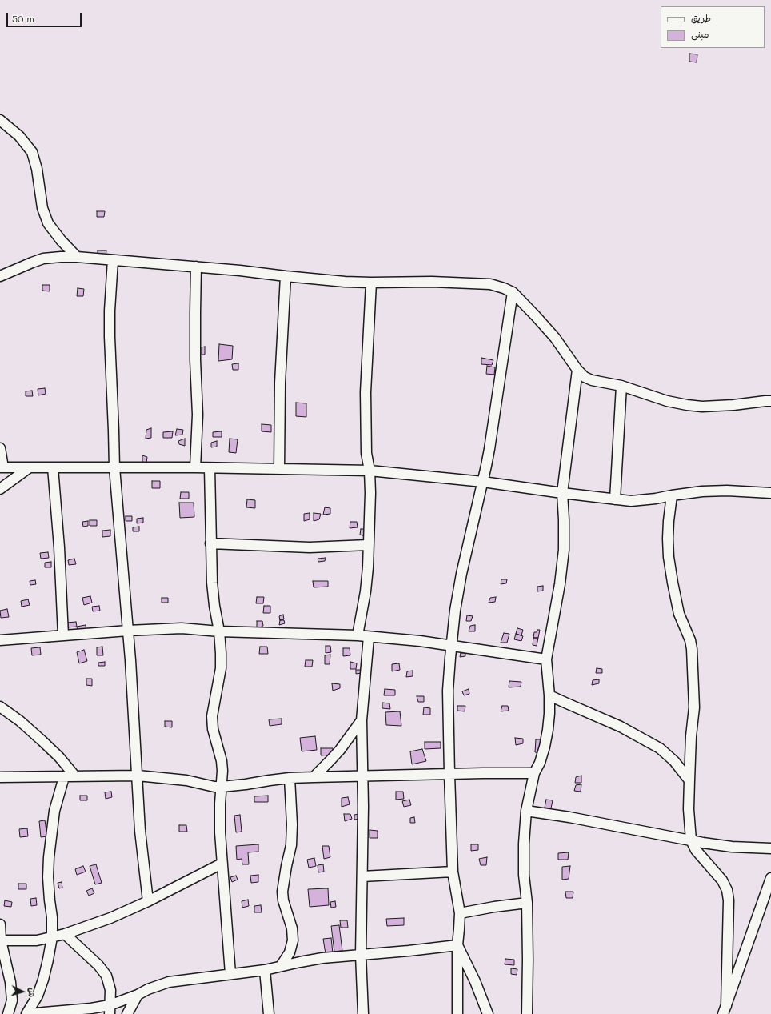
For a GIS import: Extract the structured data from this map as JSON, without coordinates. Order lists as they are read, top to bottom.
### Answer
{
  "legend": ["طريق", "مبنى"],
  "scale_bar": "50 m",
  "north": "right"
}
